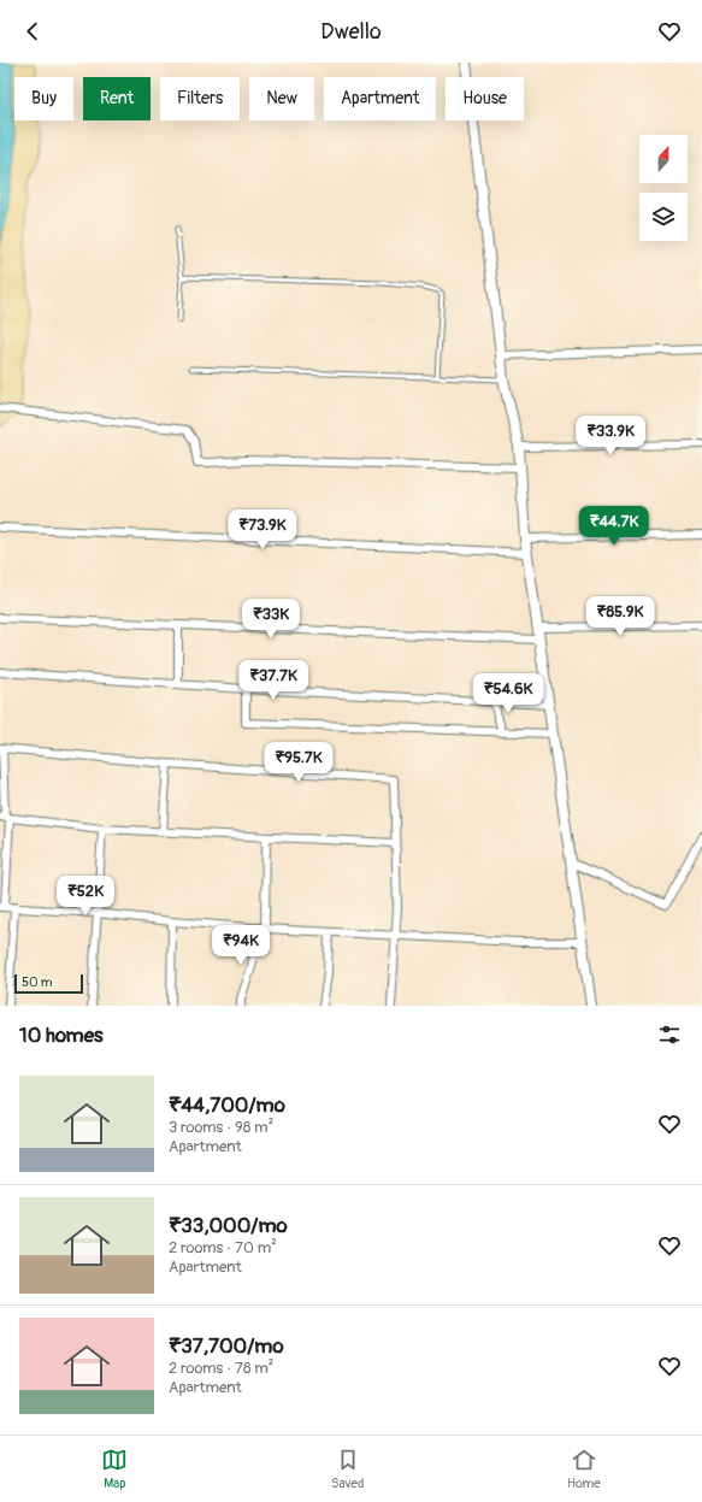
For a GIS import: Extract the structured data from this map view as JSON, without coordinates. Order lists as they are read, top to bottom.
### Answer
{
  "scale_bar": "50 m",
  "north": "top",
  "page": {
    "header": "Dwello",
    "chip": [
      "Buy",
      "Rent",
      "Filters",
      "New",
      "Apartment",
      "House"
    ],
    "price": [
      "₹33.9K",
      "₹44.7K",
      "₹73.9K",
      "₹85.9K",
      "₹33K",
      "₹37.7K",
      "₹54.6K",
      "₹95.7K",
      "₹52K",
      "₹94K"
    ],
    "scale": "50 m",
    "heading": "10 homes",
    "list": [
      {
        "name": "₹44,700/mo",
        "note": "3 rooms · 98 m² · Apartment"
      },
      {
        "name": "₹33,000/mo",
        "note": "2 rooms · 70 m² · Apartment"
      },
      {
        "name": "₹37,700/mo",
        "note": "2 rooms · 78 m² · Apartment"
      }
    ],
    "tabs": ["Map", "Saved", "Home"]
  }
}
